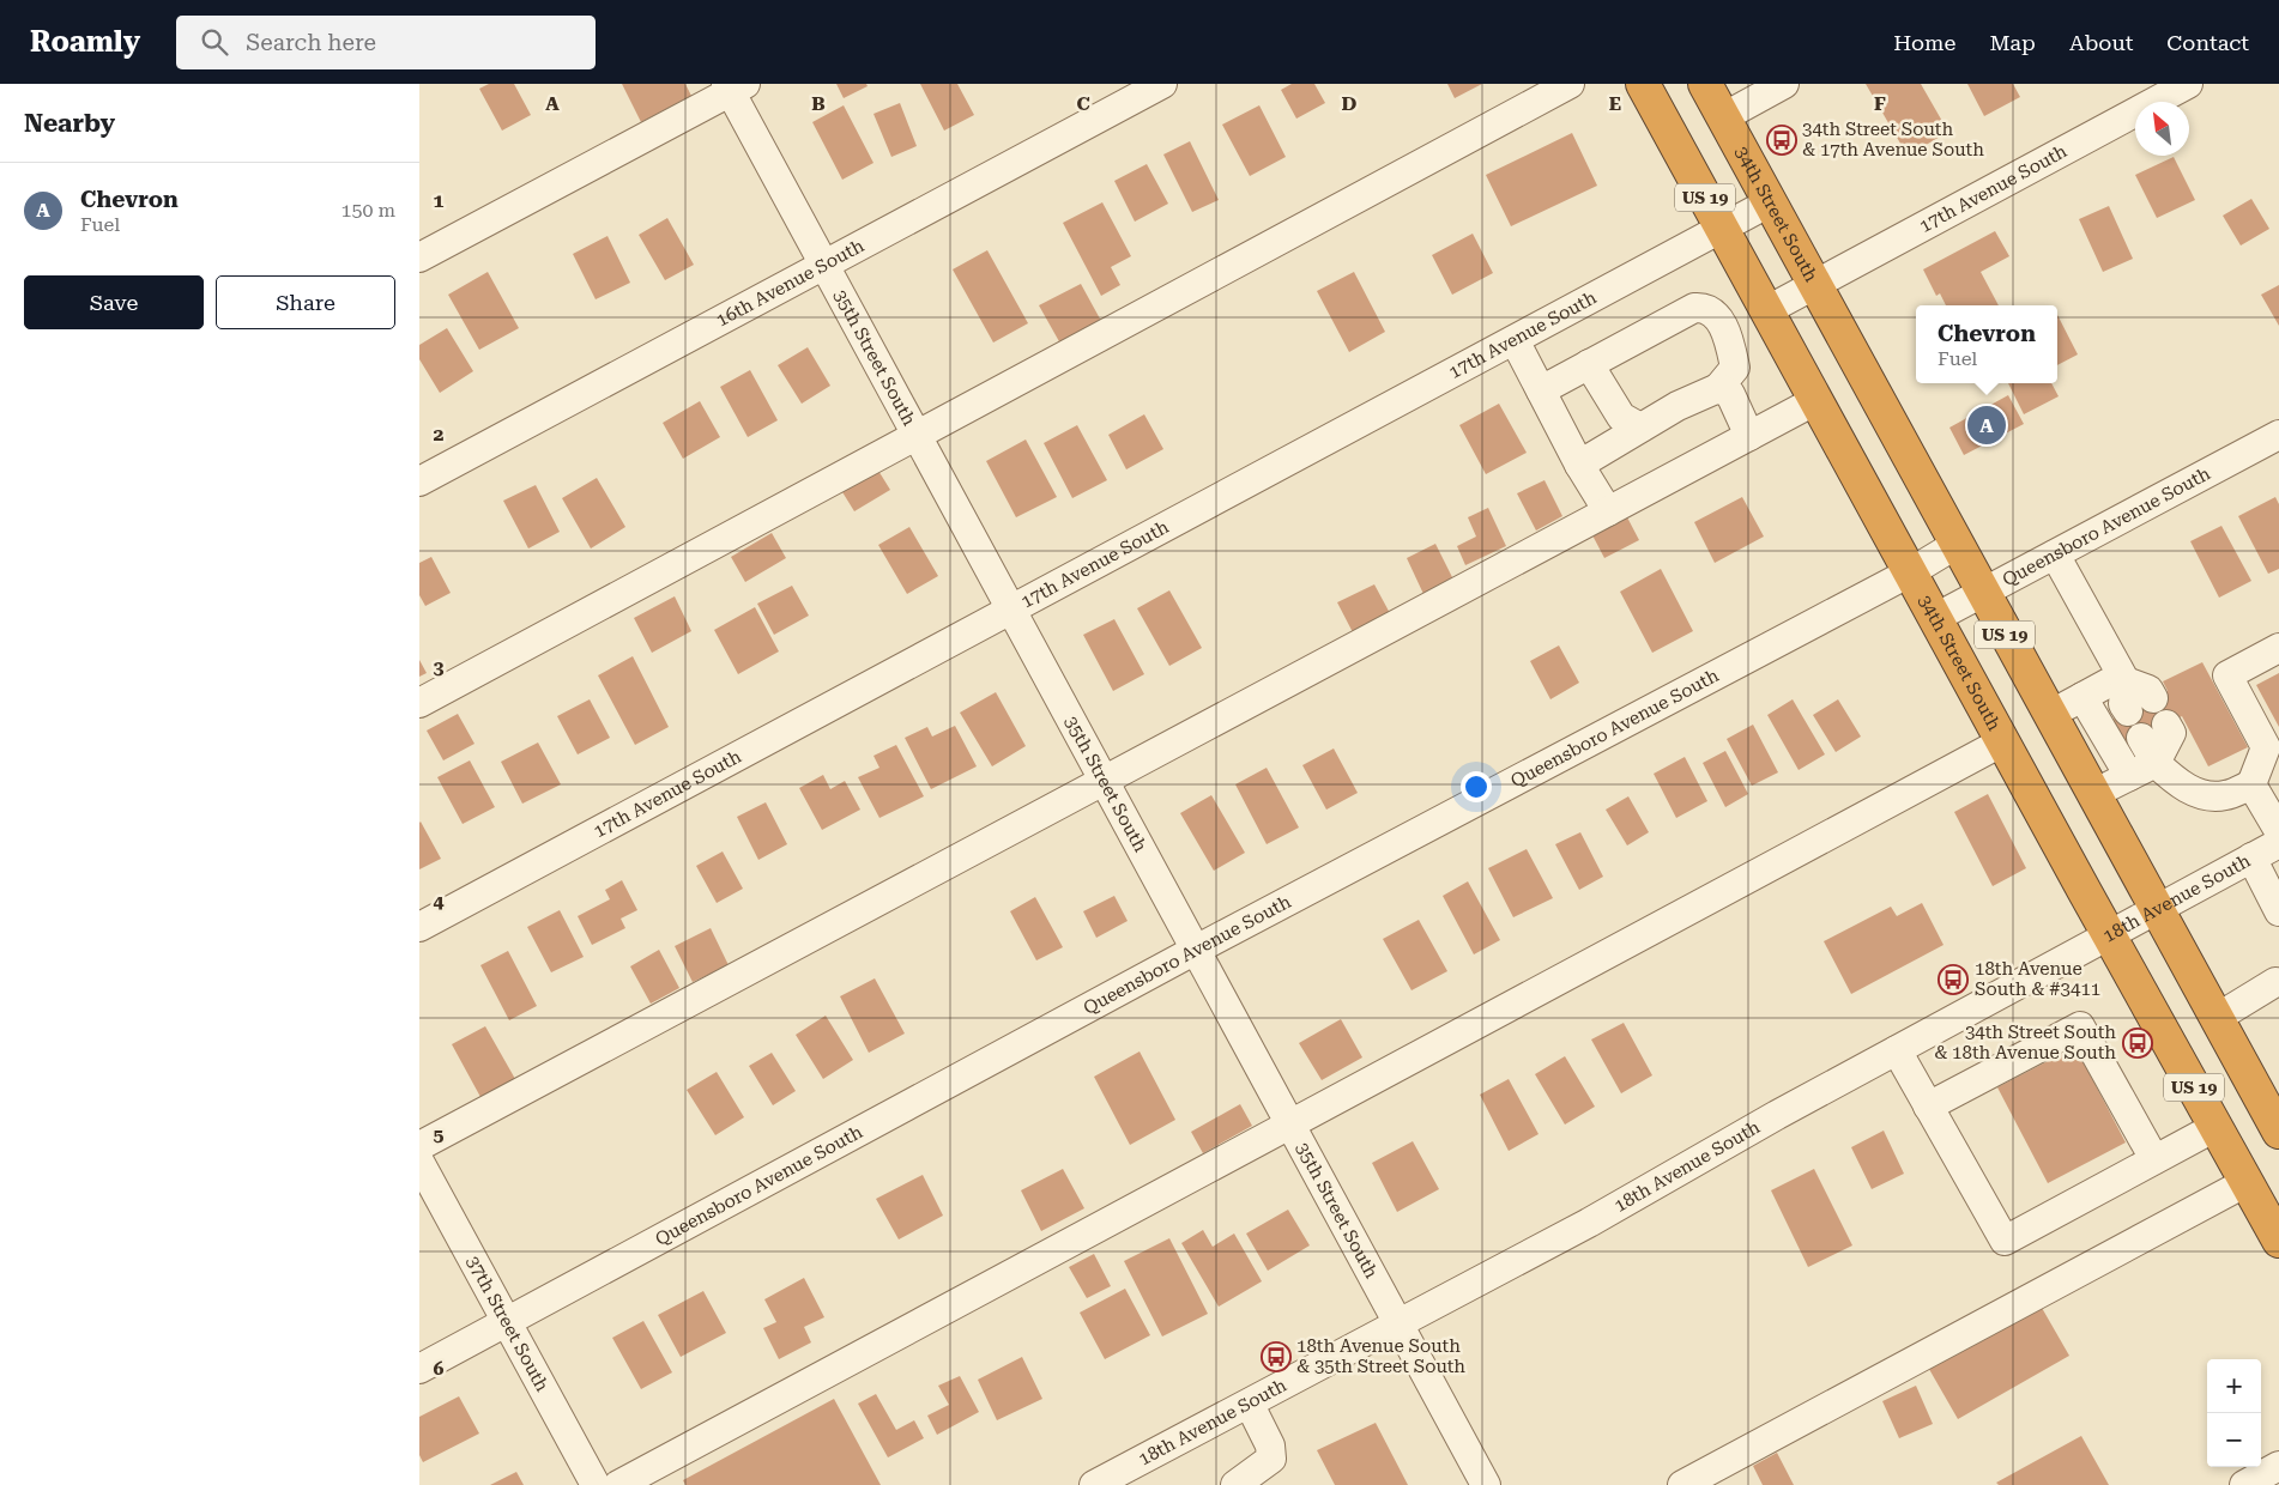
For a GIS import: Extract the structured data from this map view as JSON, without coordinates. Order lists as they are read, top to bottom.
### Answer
{
  "streets": {
    "highway": ["US 19", "34th Street South"],
    "street": [
      "17th Avenue South",
      "16th Avenue South",
      "35th Street South",
      "Queensboro Avenue South",
      "18th Avenue South",
      "37th Street South"
    ]
  },
  "crossings": [
    ["17th Avenue South", "34th Street South"],
    ["17th Avenue South", "35th Street South"],
    ["34th Street South", "Queensboro Avenue South"],
    ["34th Street South", "18th Avenue South"],
    ["16th Avenue South", "35th Street South"],
    ["35th Street South", "Queensboro Avenue South"],
    ["35th Street South", "18th Avenue South"],
    ["Queensboro Avenue South", "37th Street South"]
  ],
  "places": {
    "bus stop": [
      "34th Street South & 17th Avenue South",
      "18th Avenue South & #3411",
      "34th Street South & 18th Avenue South",
      "18th Avenue South & 35th Street South"
    ]
  },
  "north": "top left",
  "page": {
    "header": "Roamly",
    "search": "Search here",
    "nav": [
      "Home",
      "Map",
      "About",
      "Contact"
    ],
    "heading": "Nearby",
    "list": [
      {
        "mark": "A",
        "name": "Chevron",
        "note": "Fuel",
        "value": "150 m"
      }
    ],
    "buttons": ["Save", "Share"],
    "popup": ["Chevron", "Fuel"],
    "pins": "A",
    "map_buttons": ["+", "−"]
  },
  "grid": {
    "columns": [
      "A",
      "B",
      "C",
      "D",
      "E",
      "F"
    ],
    "rows": [
      "1",
      "2",
      "3",
      "4",
      "5",
      "6"
    ]
  }
}
